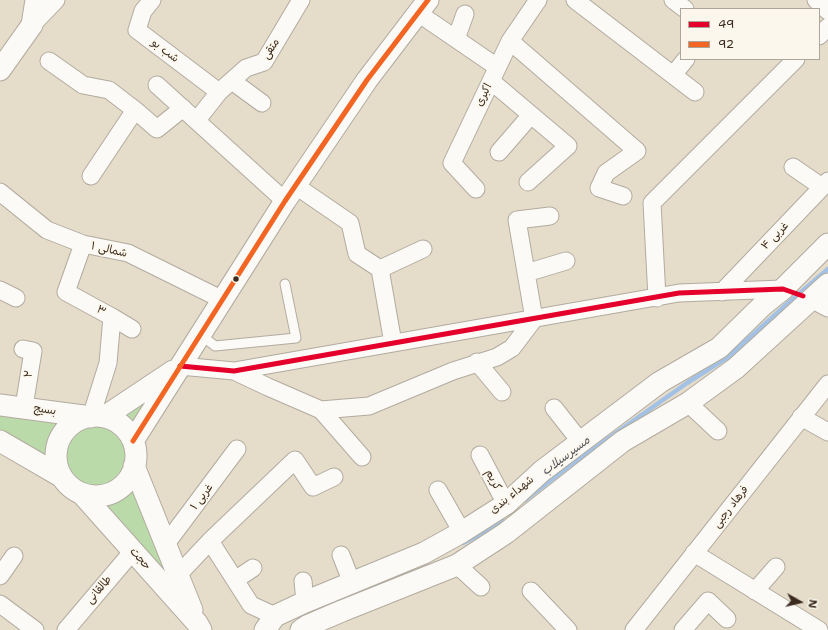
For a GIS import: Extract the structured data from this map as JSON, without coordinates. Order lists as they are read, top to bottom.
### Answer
{
  "streets": {
    "street": [
      "متقی",
      "شب بو",
      "اکبری",
      "۴ غربی",
      "۱ شمالی",
      "۳",
      "۲",
      "بسیج",
      "کریم",
      "شهداء بندی",
      "۱ غربی",
      "فرهاد رجبی",
      "حجت",
      "طالقانی"
    ]
  },
  "crossings": [
    ["متقی", "شب بو"],
    ["۱ شمالی", "۳"],
    ["۳", "بسیج"],
    ["۳", "حجت"],
    ["۲", "بسیج"],
    ["بسیج", "حجت"],
    ["کریم", "شهداء بندی"],
    ["۱ غربی", "حجت"],
    ["حجت", "طالقانی"]
  ],
  "water": ["مسیرسیلاب"],
  "lines": ["transit line 92", "transit line 49"],
  "legend": ["49", "92"],
  "north": "right"
}
